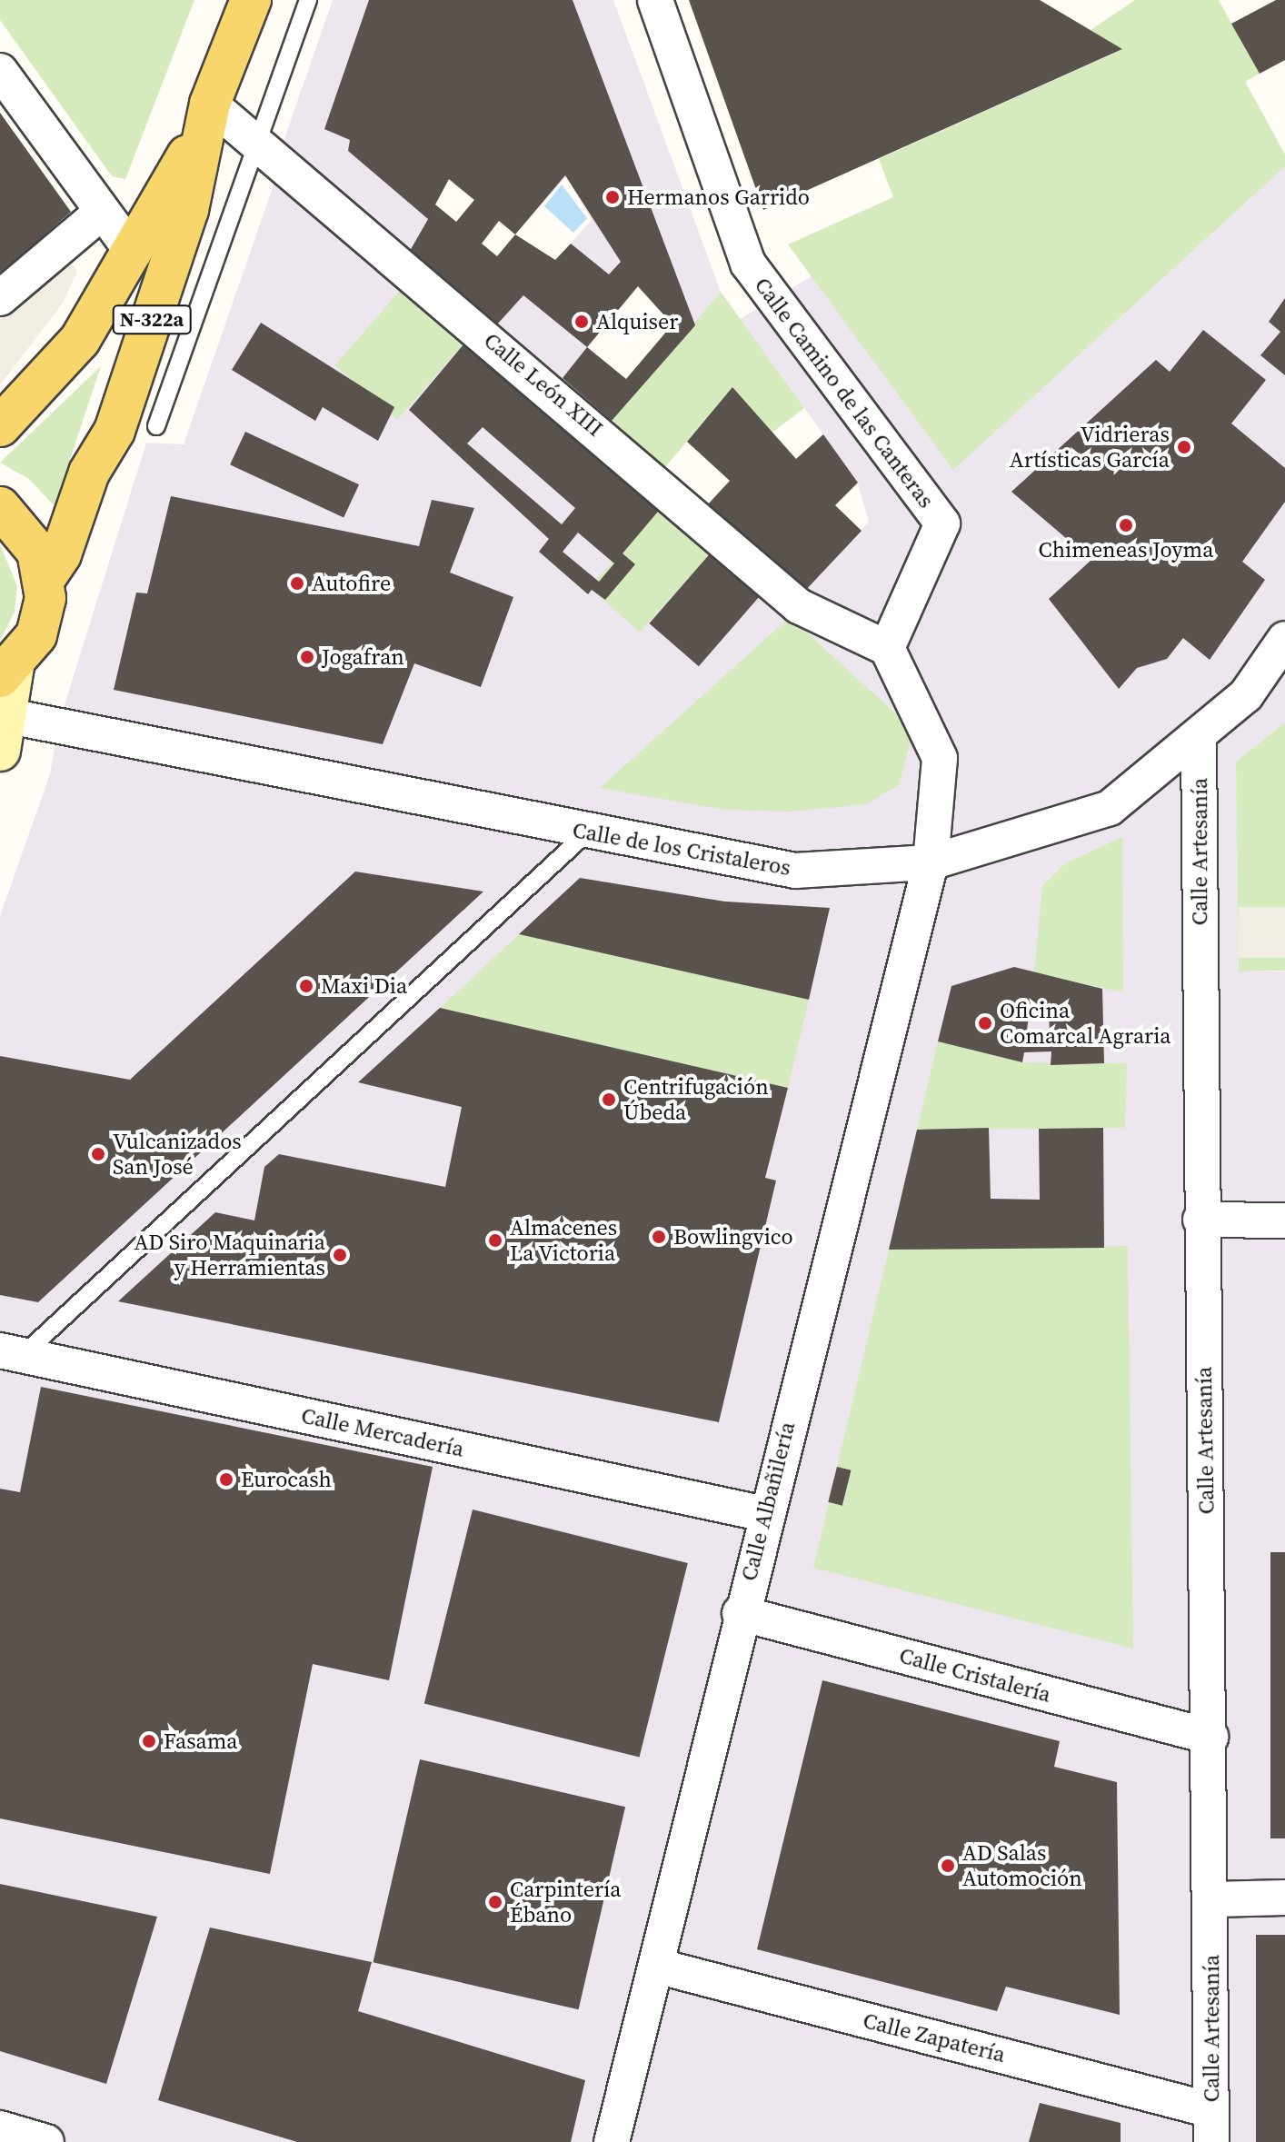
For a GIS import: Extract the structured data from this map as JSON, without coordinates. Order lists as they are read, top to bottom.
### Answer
{
  "streets": {
    "main road": ["N-322a"],
    "street": [
      "Calle León XIII",
      "Calle Camino de las Canteras",
      "Calle de los Cristaleros",
      "Calle Artesanía",
      "Calle Mercadería",
      "Calle Albañilería",
      "Calle Cristalería",
      "Calle Zapatería"
    ]
  },
  "crossings": [
    ["N-322a", "Calle León XIII"],
    ["Calle León XIII", "Calle Camino de las Canteras"],
    ["Calle de los Cristaleros", "Calle Artesanía"],
    ["Calle de los Cristaleros", "Calle Albañilería"],
    ["Calle Artesanía", "Calle Cristalería"],
    ["Calle Artesanía", "Calle Zapatería"],
    ["Calle Mercadería", "Calle Albañilería"],
    ["Calle Albañilería", "Calle Cristalería"],
    ["Calle Albañilería", "Calle Zapatería"]
  ],
  "places": [
    "Hermanos Garrido",
    "Alquiser",
    "Vidrieras Artísticas García",
    "Chimeneas Joyma",
    "Autofire",
    "Jogafran",
    "Maxi Dia",
    "Oficina Comarcal Agraria",
    "Centrifugación Úbeda",
    "Vulcanizados San José",
    "Bowlingvico",
    "Almacenes La Victoria",
    "AD Siro Maquinaria y Herramientas",
    "Eurocash",
    "Fasama",
    "AD Salas Automoción",
    "Carpintería Ébano"
  ]
}
